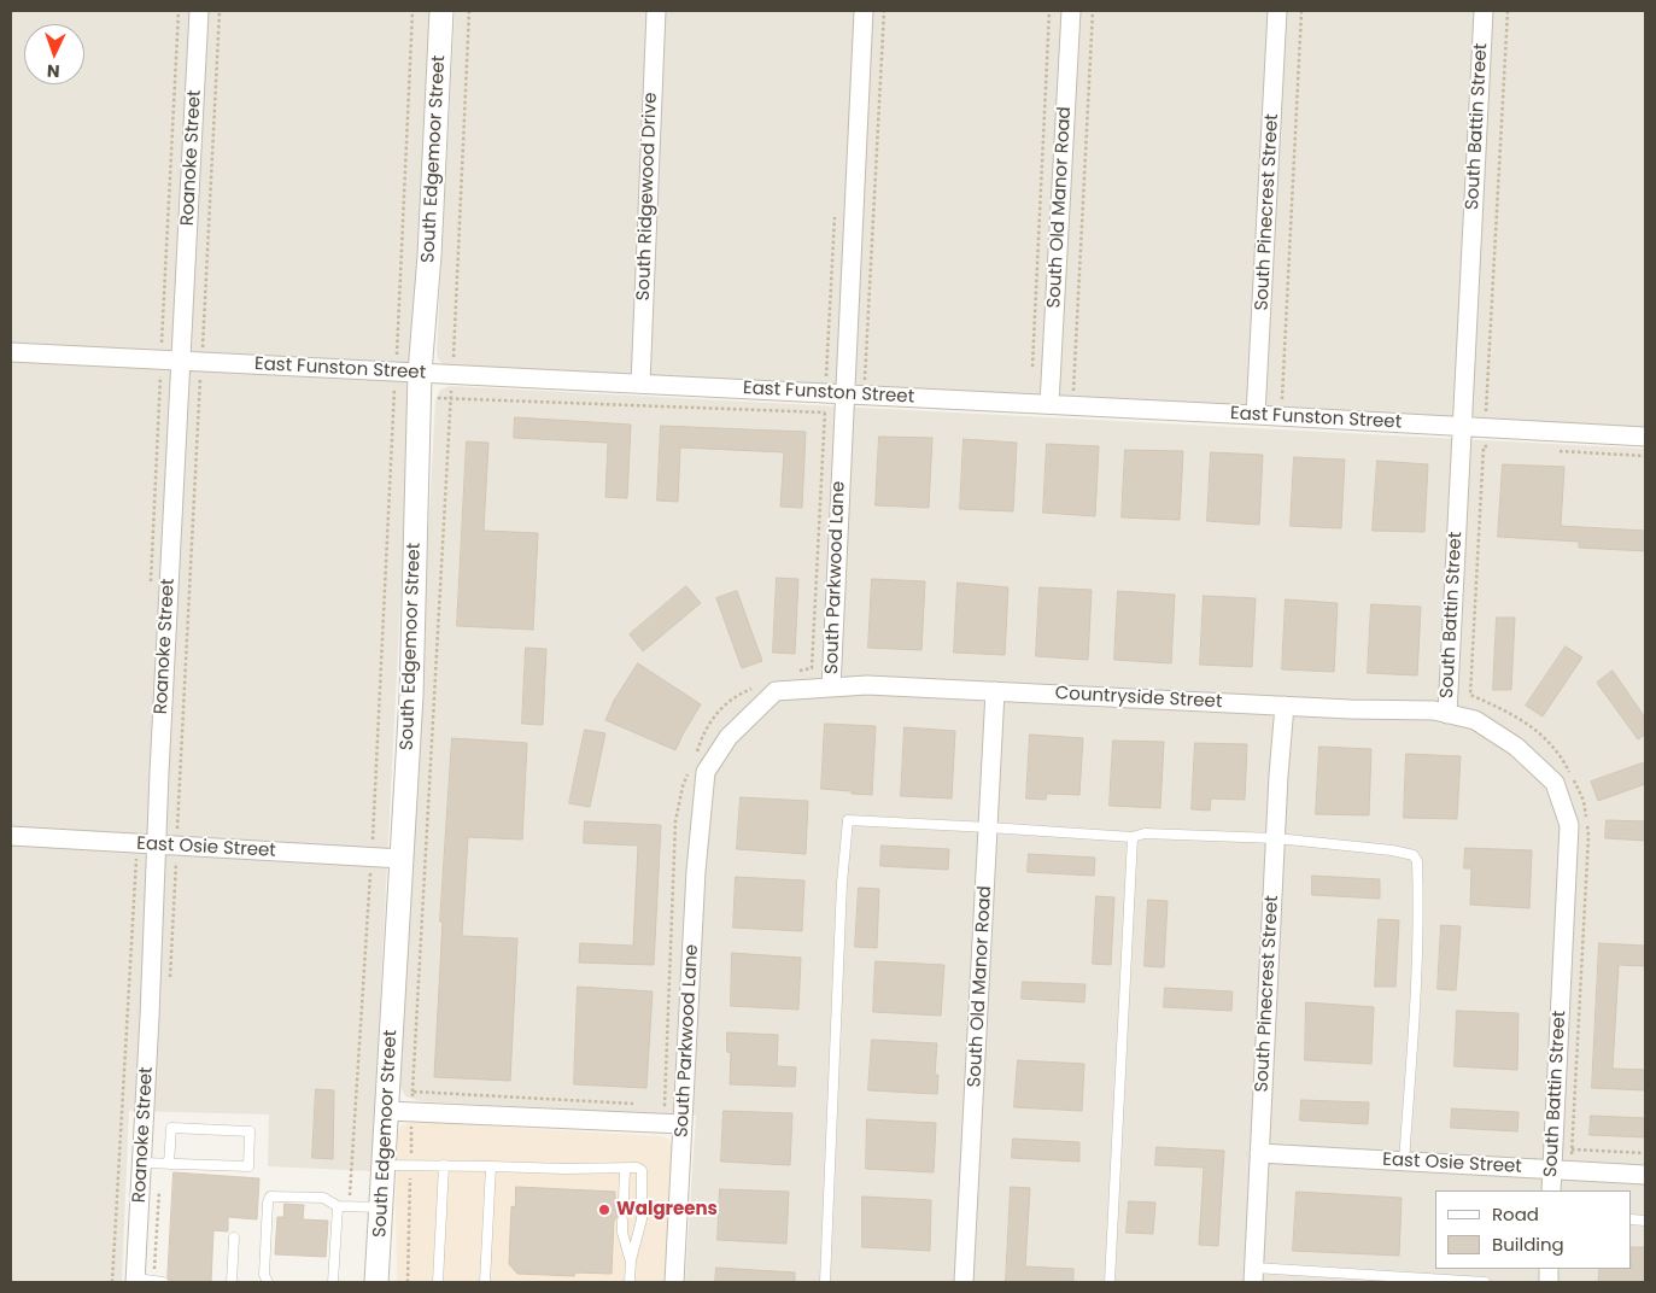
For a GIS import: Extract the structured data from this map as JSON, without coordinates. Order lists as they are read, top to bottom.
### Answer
{
  "streets": {
    "street": [
      "South Battin Street",
      "Roanoke Street",
      "South Edgemoor Street",
      "South Ridgewood Drive",
      "South Old Manor Road",
      "South Pinecrest Street",
      "East Funston Street",
      "South Parkwood Lane",
      "Countryside Street",
      "East Osie Street"
    ]
  },
  "crossings": [
    ["South Battin Street", "East Funston Street"],
    ["South Battin Street", "Countryside Street"],
    ["South Battin Street", "East Osie Street"],
    ["Roanoke Street", "East Funston Street"],
    ["Roanoke Street", "East Osie Street"],
    ["South Edgemoor Street", "East Funston Street"],
    ["South Edgemoor Street", "East Osie Street"],
    ["South Ridgewood Drive", "East Funston Street"],
    ["South Old Manor Road", "East Funston Street"],
    ["South Old Manor Road", "Countryside Street"],
    ["South Pinecrest Street", "East Funston Street"],
    ["South Pinecrest Street", "Countryside Street"],
    ["South Pinecrest Street", "East Osie Street"],
    ["East Funston Street", "South Parkwood Lane"],
    ["South Parkwood Lane", "Countryside Street"]
  ],
  "places": ["Walgreens"],
  "legend": ["Road", "Building"],
  "north": "bottom"
}
